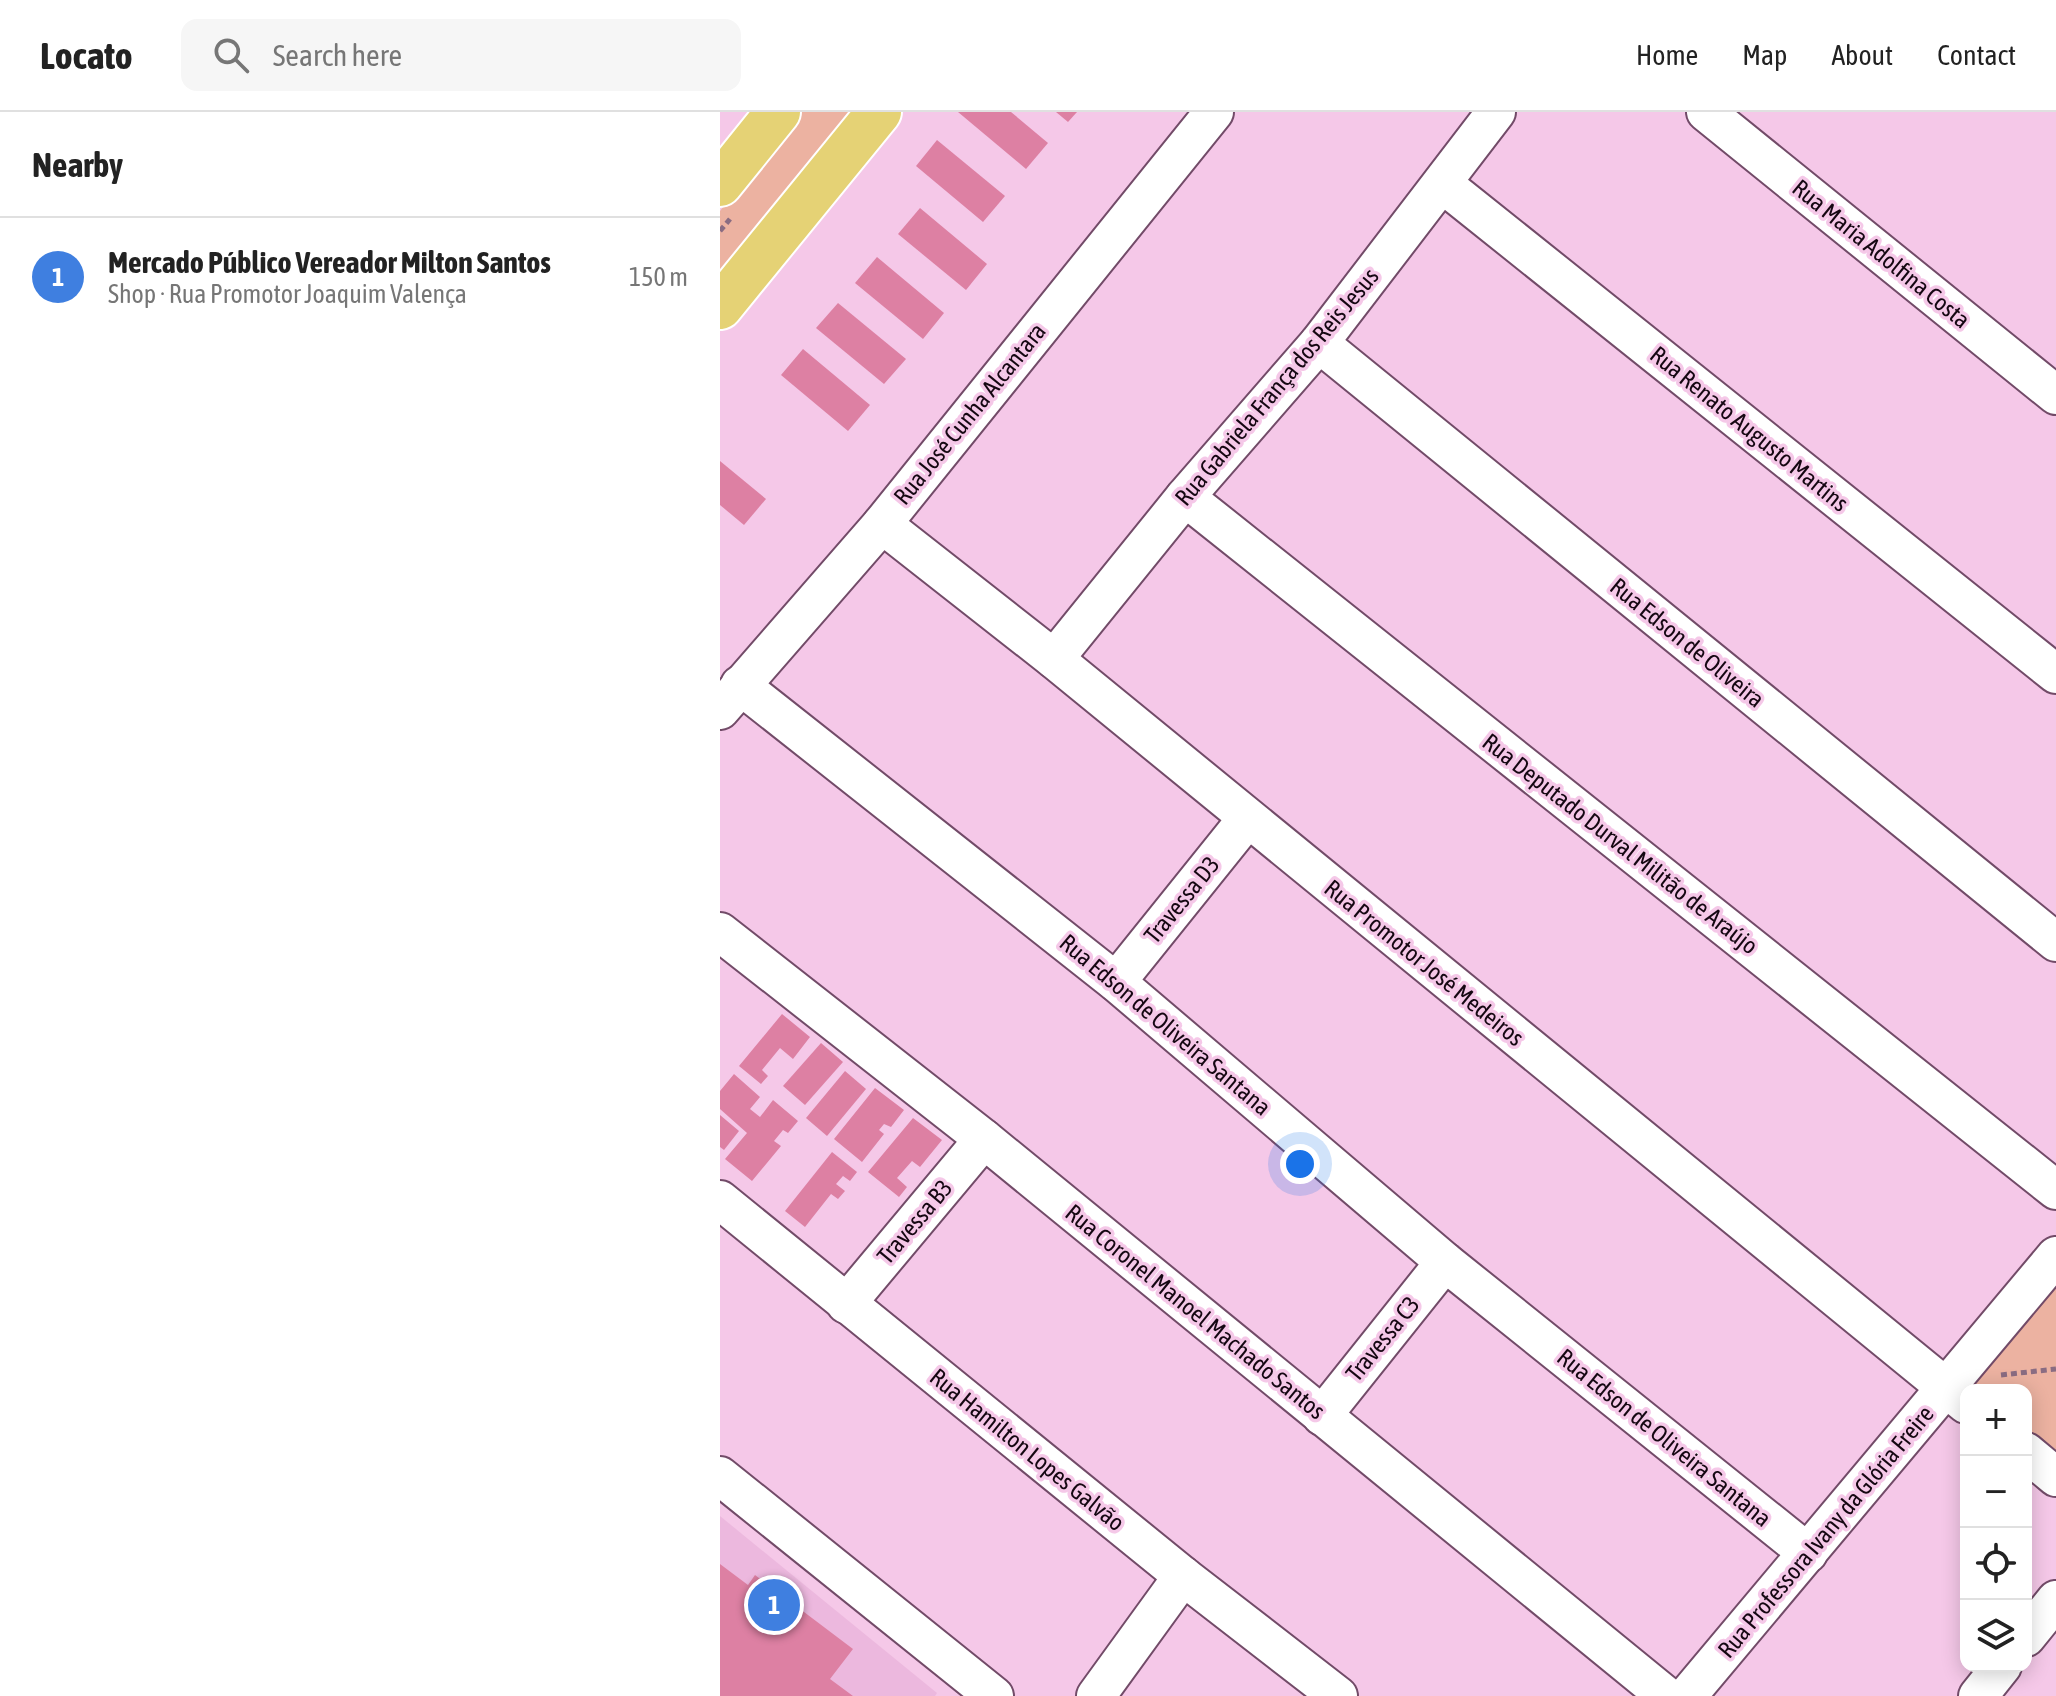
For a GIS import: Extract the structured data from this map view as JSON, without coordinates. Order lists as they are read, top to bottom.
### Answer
{
  "streets": {
    "street": [
      "Rua Maria Adolfina Costa",
      "Rua Gabriela França dos Reis Jesus",
      "Rua José Cunha Alcantara",
      "Rua Renato Augusto Martins",
      "Rua Edson de Oliveira",
      "Rua Deputado Durval Militão de Araújo",
      "Travessa D3",
      "Rua Promotor José Medeiros",
      "Rua Edson de Oliveira Santana",
      "Travessa B3",
      "Rua Coronel Manoel Machado Santos",
      "Travessa C3",
      "Rua Hamilton Lopes Galvão",
      "Rua Professora Ivany da Glória Freire"
    ]
  },
  "crossings": [
    ["Rua Gabriela França dos Reis Jesus", "Rua Renato Augusto Martins"],
    ["Rua Gabriela França dos Reis Jesus", "Rua Edson de Oliveira"],
    ["Rua Gabriela França dos Reis Jesus", "Rua Deputado Durval Militão de Araújo"],
    ["Rua Gabriela França dos Reis Jesus", "Rua Promotor José Medeiros"],
    ["Rua José Cunha Alcantara", "Rua Promotor José Medeiros"],
    ["Rua José Cunha Alcantara", "Rua Edson de Oliveira Santana"],
    ["Travessa D3", "Rua Promotor José Medeiros"],
    ["Travessa D3", "Rua Edson de Oliveira Santana"],
    ["Rua Promotor José Medeiros", "Rua Professora Ivany da Glória Freire"],
    ["Rua Edson de Oliveira Santana", "Travessa C3"],
    ["Rua Edson de Oliveira Santana", "Rua Professora Ivany da Glória Freire"],
    ["Travessa B3", "Rua Coronel Manoel Machado Santos"],
    ["Travessa B3", "Rua Hamilton Lopes Galvão"],
    ["Rua Coronel Manoel Machado Santos", "Travessa C3"]
  ],
  "page": {
    "header": "Locato",
    "search": "Search here",
    "nav": [
      "Home",
      "Map",
      "About",
      "Contact"
    ],
    "heading": "Nearby",
    "list": [
      {
        "mark": "1",
        "name": "Mercado Público Vereador Milton Santos",
        "note": "Shop · Rua Promotor Joaquim Valença",
        "value": "150 m"
      }
    ],
    "map_buttons": ["+", "−"],
    "pins": "1"
  }
}
